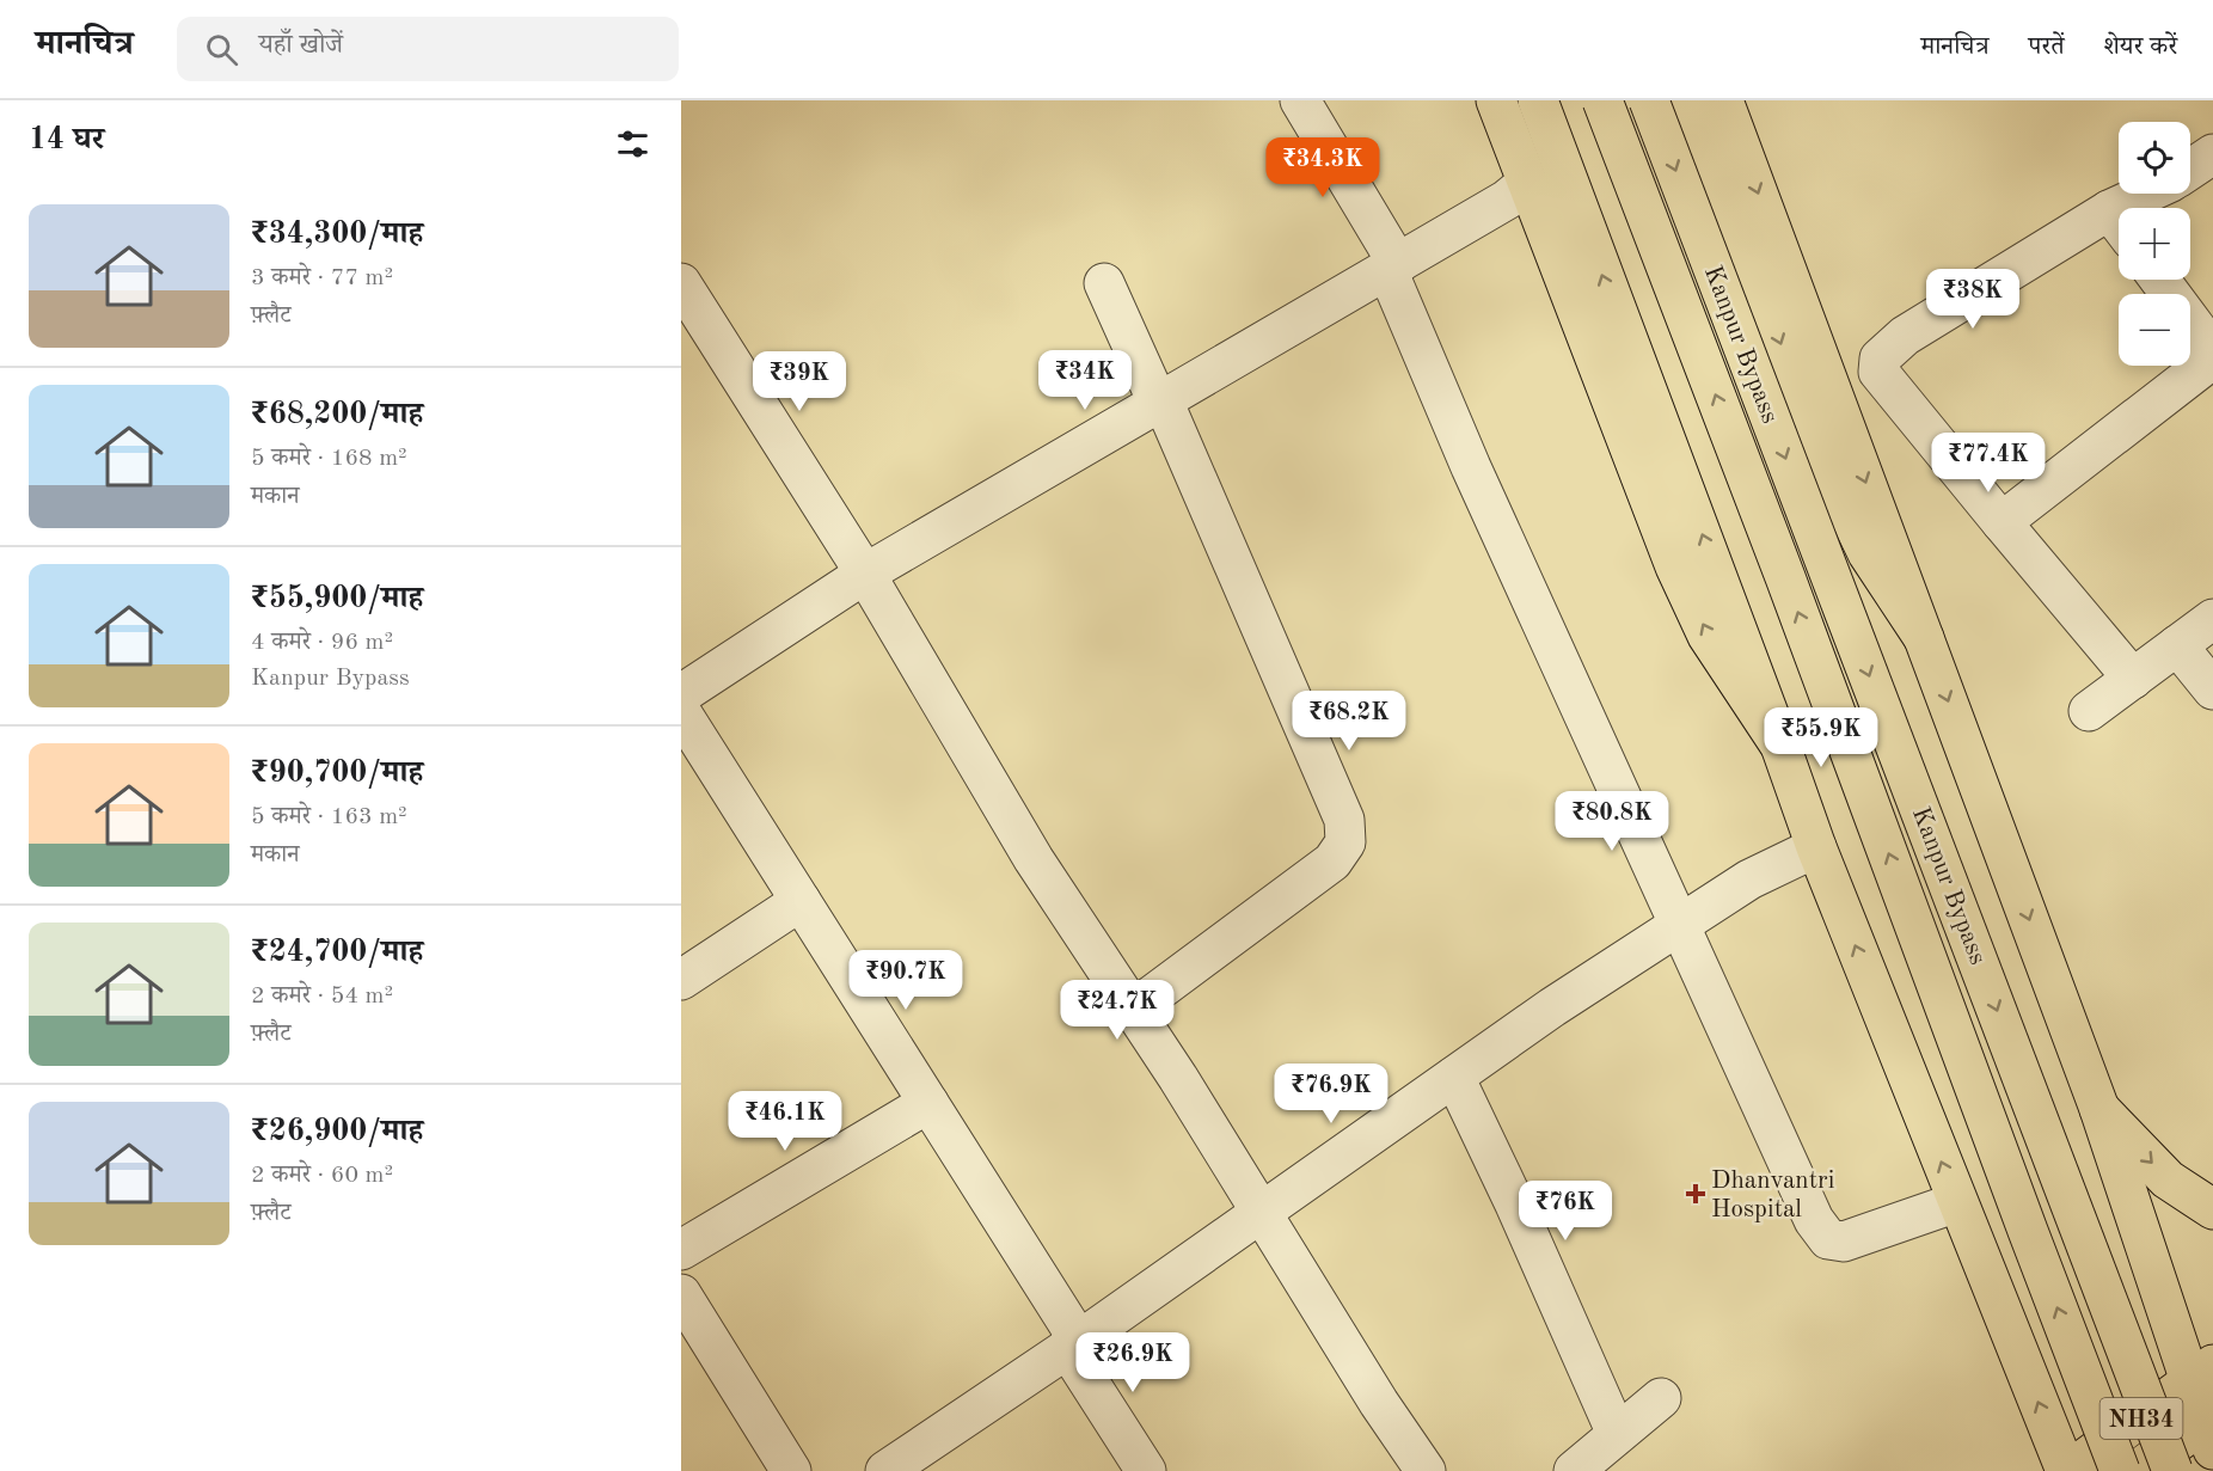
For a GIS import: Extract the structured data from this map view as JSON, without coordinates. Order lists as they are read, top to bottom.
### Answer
{
  "streets": {
    "main road": ["Kanpur Bypass", "NH34"]
  },
  "places": {
    "health": ["Dhanvantri Hospital"]
  },
  "page": {
    "header": "मानचित्र",
    "search": "यहाँ खोजें",
    "nav": ["मानचित्र", "परतें", "शेयर करें"],
    "heading": "14 घर",
    "map_buttons": ["+", "−"],
    "price": [
      "₹34.3K",
      "₹38K",
      "₹34K",
      "₹39K",
      "₹77.4K",
      "₹68.2K",
      "₹55.9K",
      "₹80.8K",
      "₹90.7K",
      "₹24.7K",
      "₹76.9K",
      "₹46.1K",
      "₹76K",
      "₹26.9K"
    ],
    "list": [
      {
        "name": "₹34,300/माह",
        "note": "3 कमरे · 77 m² · फ़्लैट"
      },
      {
        "name": "₹68,200/माह",
        "note": "5 कमरे · 168 m² · मकान"
      },
      {
        "name": "₹55,900/माह",
        "note": "4 कमरे · 96 m² · Kanpur Bypass"
      },
      {
        "name": "₹90,700/माह",
        "note": "5 कमरे · 163 m² · मकान"
      },
      {
        "name": "₹24,700/माह",
        "note": "2 कमरे · 54 m² · फ़्लैट"
      },
      {
        "name": "₹26,900/माह",
        "note": "2 कमरे · 60 m² · फ़्लैट"
      }
    ]
  }
}
